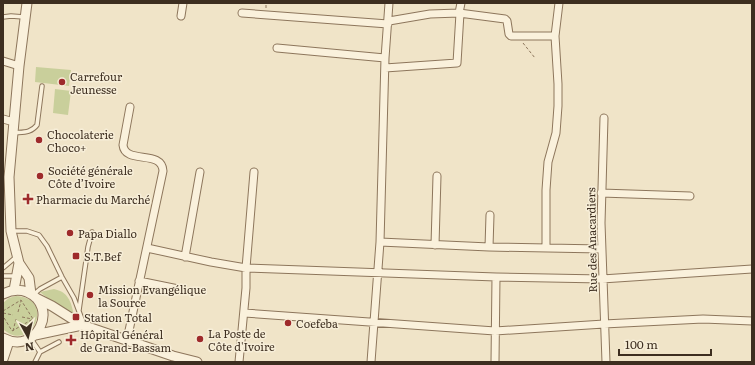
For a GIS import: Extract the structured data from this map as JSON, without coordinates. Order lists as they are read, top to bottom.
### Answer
{
  "streets": {
    "street": ["Rue des Anacardiers"]
  },
  "places": {
    "other": [
      "Carrefour Jeunesse",
      "Chocolaterie Choco+",
      "Société générale Côte d’Ivoire",
      "Papa Diallo",
      "Mission Evangélique la Source",
      "Coefeba",
      "La Poste de Côte d'Ivoire"
    ],
    "health": ["Pharmacie du Marché", "Hôpital Général de Grand-Bassam"],
    "transit": ["S.T.Bef", "Station Total"]
  },
  "scale_bar": "100 m",
  "north": "bottom"
}
